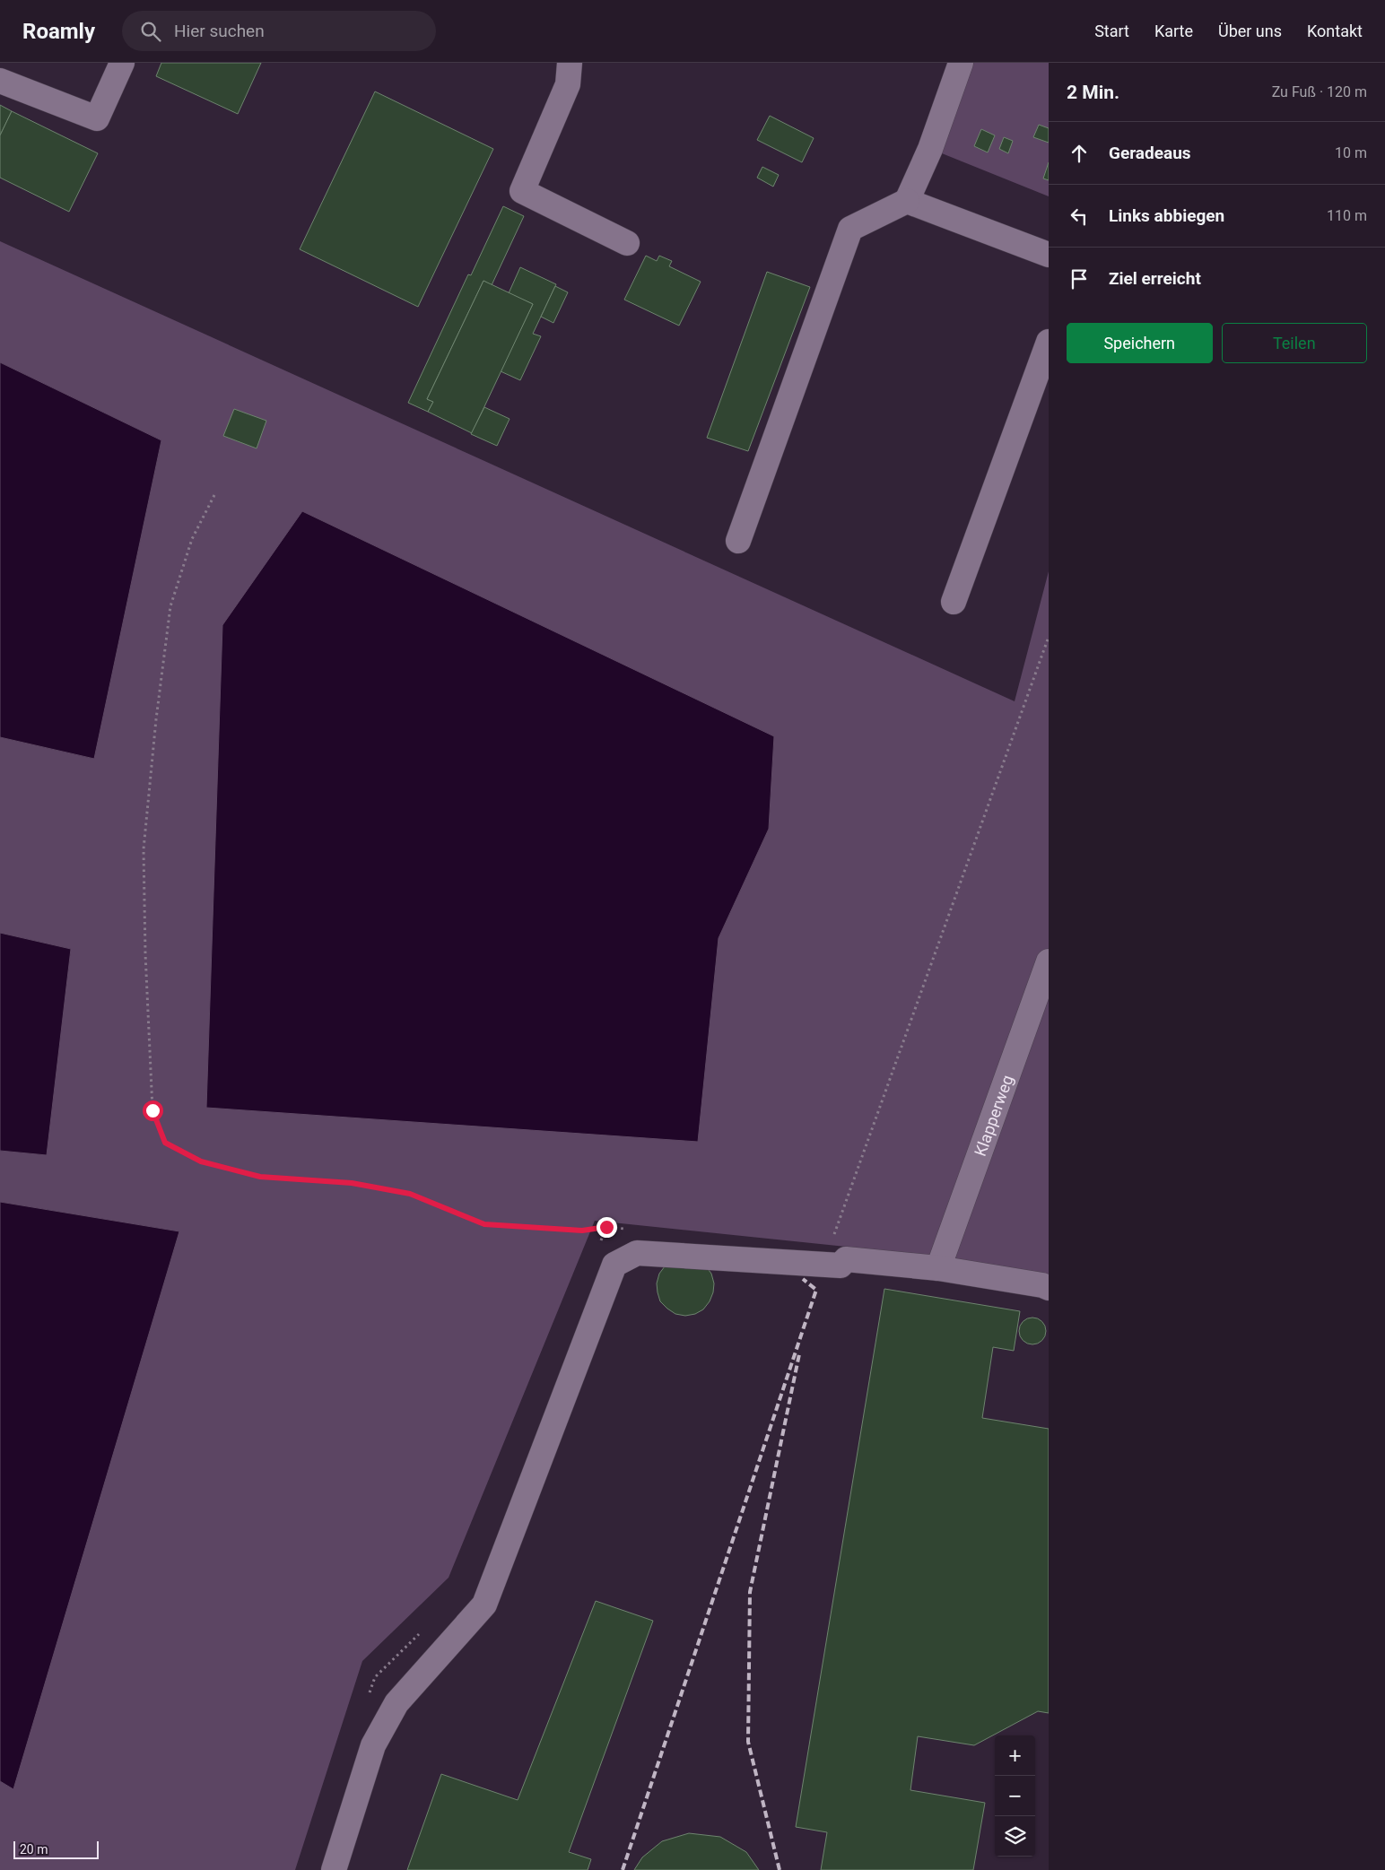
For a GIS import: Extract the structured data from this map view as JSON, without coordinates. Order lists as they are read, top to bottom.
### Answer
{
  "streets": {
    "lane": ["Klapperweg"]
  },
  "scale_bar": "20 m",
  "page": {
    "header": "Roamly",
    "search": "Hier suchen",
    "nav": [
      "Start",
      "Karte",
      "Über uns",
      "Kontakt"
    ],
    "heading": ["2 Min.", "Zu Fuß · 120 m"],
    "list": [
      ["Geradeaus", "10 m"],
      ["Links abbiegen", "110 m"],
      "Ziel erreicht"
    ],
    "buttons": ["Speichern", "Teilen"],
    "map_buttons": ["+", "−"],
    "scale": "20 m"
  }
}
